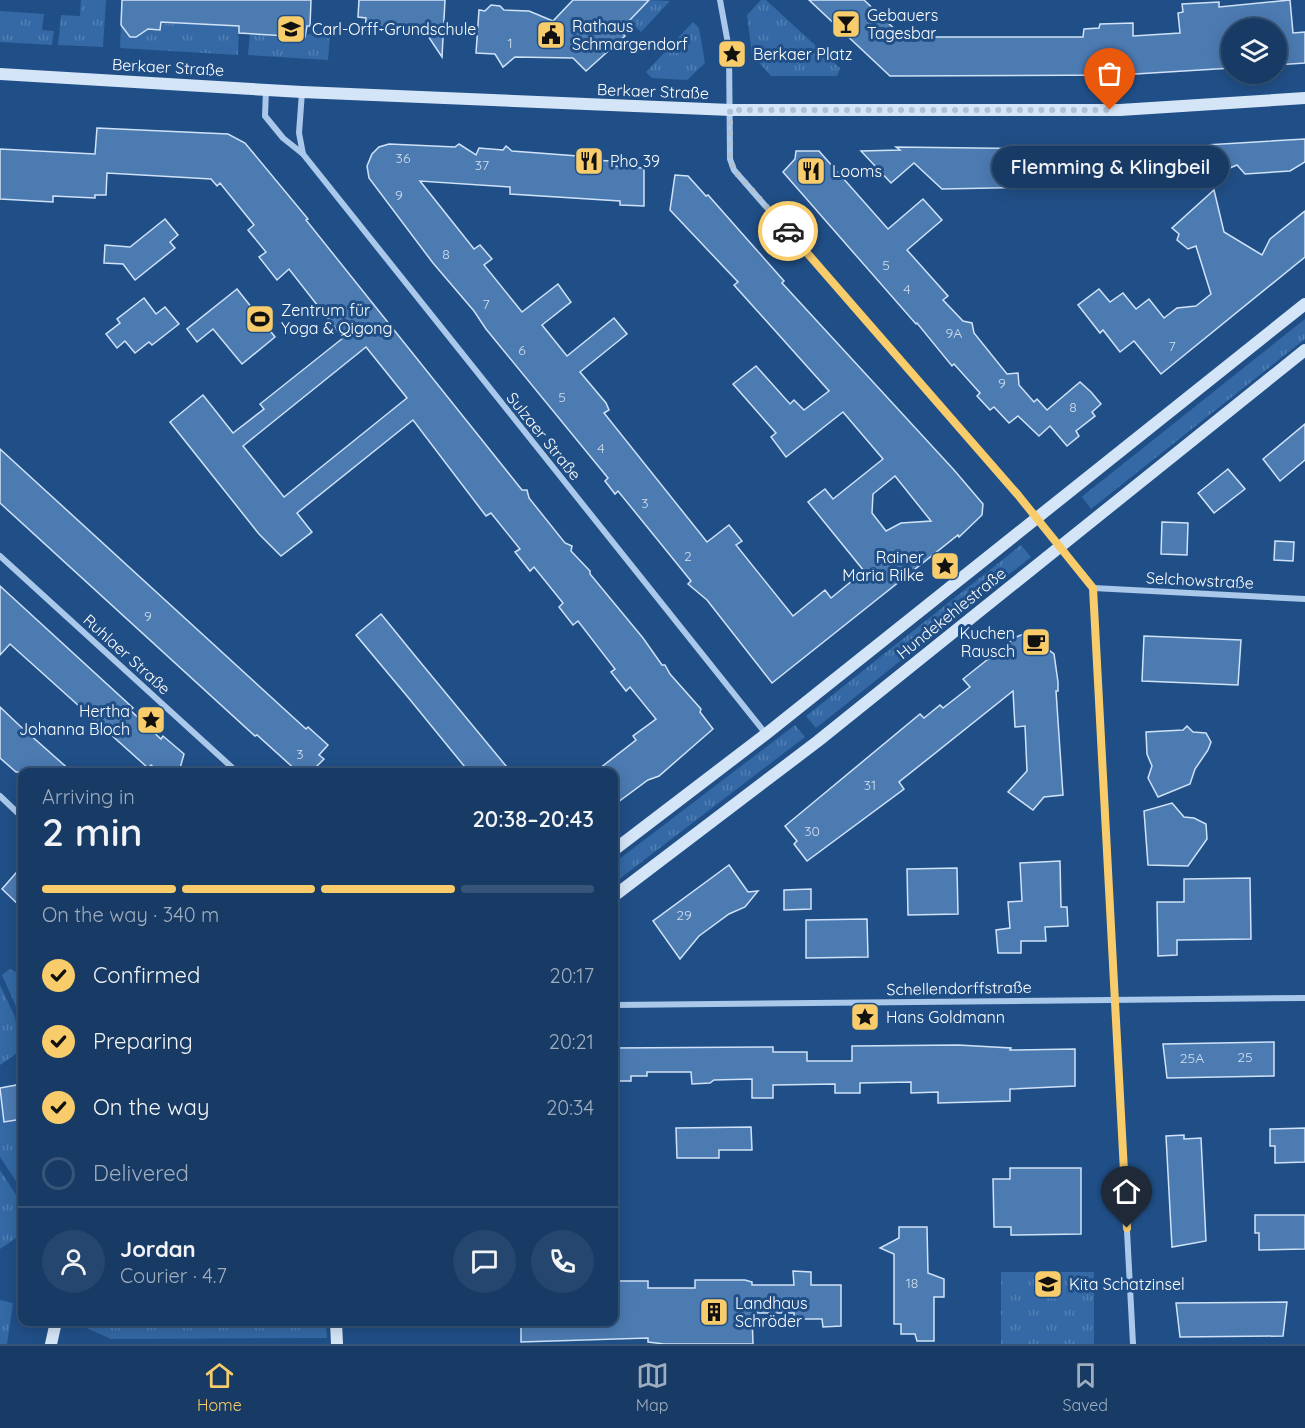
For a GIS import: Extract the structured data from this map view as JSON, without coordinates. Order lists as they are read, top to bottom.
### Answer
{
  "streets": {
    "main road": ["Berkaer Straße", "Hundekehlestraße"],
    "street": [
      "Sulzaer Straße",
      "Selchowstraße",
      "Ruhlaer Straße",
      "Schellendorffstraße"
    ]
  },
  "crossings": [
    ["Berkaer Straße", "Sulzaer Straße"],
    ["Sulzaer Straße", "Hundekehlestraße"]
  ],
  "places": {
    "bar": ["Gebauers Tagesbar"],
    "school or university": ["Carl-Orff-Grundschule", "Kita Schatzinsel"],
    "public building": ["Rathaus Schmargendorf"],
    "place": [
      "Berkaer Platz",
      "Rainer Maria Rilke",
      "Hertha Johanna Bloch",
      "Hans Goldmann"
    ],
    "other": ["Flemming & Klingbeil"],
    "restaurant": ["Pho 39", "Looms"],
    "sports": ["Zentrum für Yoga & Qigong"],
    "cafe": ["Kuchen Rausch"],
    "building": ["Landhaus Schröder"]
  },
  "house_numbers": [
    "1",
    "36",
    "37",
    "9",
    "8",
    "5",
    "4",
    "7",
    "9A",
    "7",
    "6",
    "9",
    "5",
    "8",
    "4",
    "3",
    "2",
    "9",
    "3",
    "31",
    "30",
    "29",
    "25",
    "25A",
    "18"
  ],
  "page": {
    "bubble": "Flemming & Klingbeil",
    "heading": ["2 min", "Arriving in", "20:38–20:43"],
    "panel": ["Jordan", "Courier · 4.7"],
    "bar": "On the way · 340 m",
    "list": [
      ["Confirmed", "20:17"],
      ["Preparing", "20:21"],
      ["On the way", "20:34"],
      "Delivered"
    ],
    "tabs": ["Home", "Map", "Saved"]
  }
}
